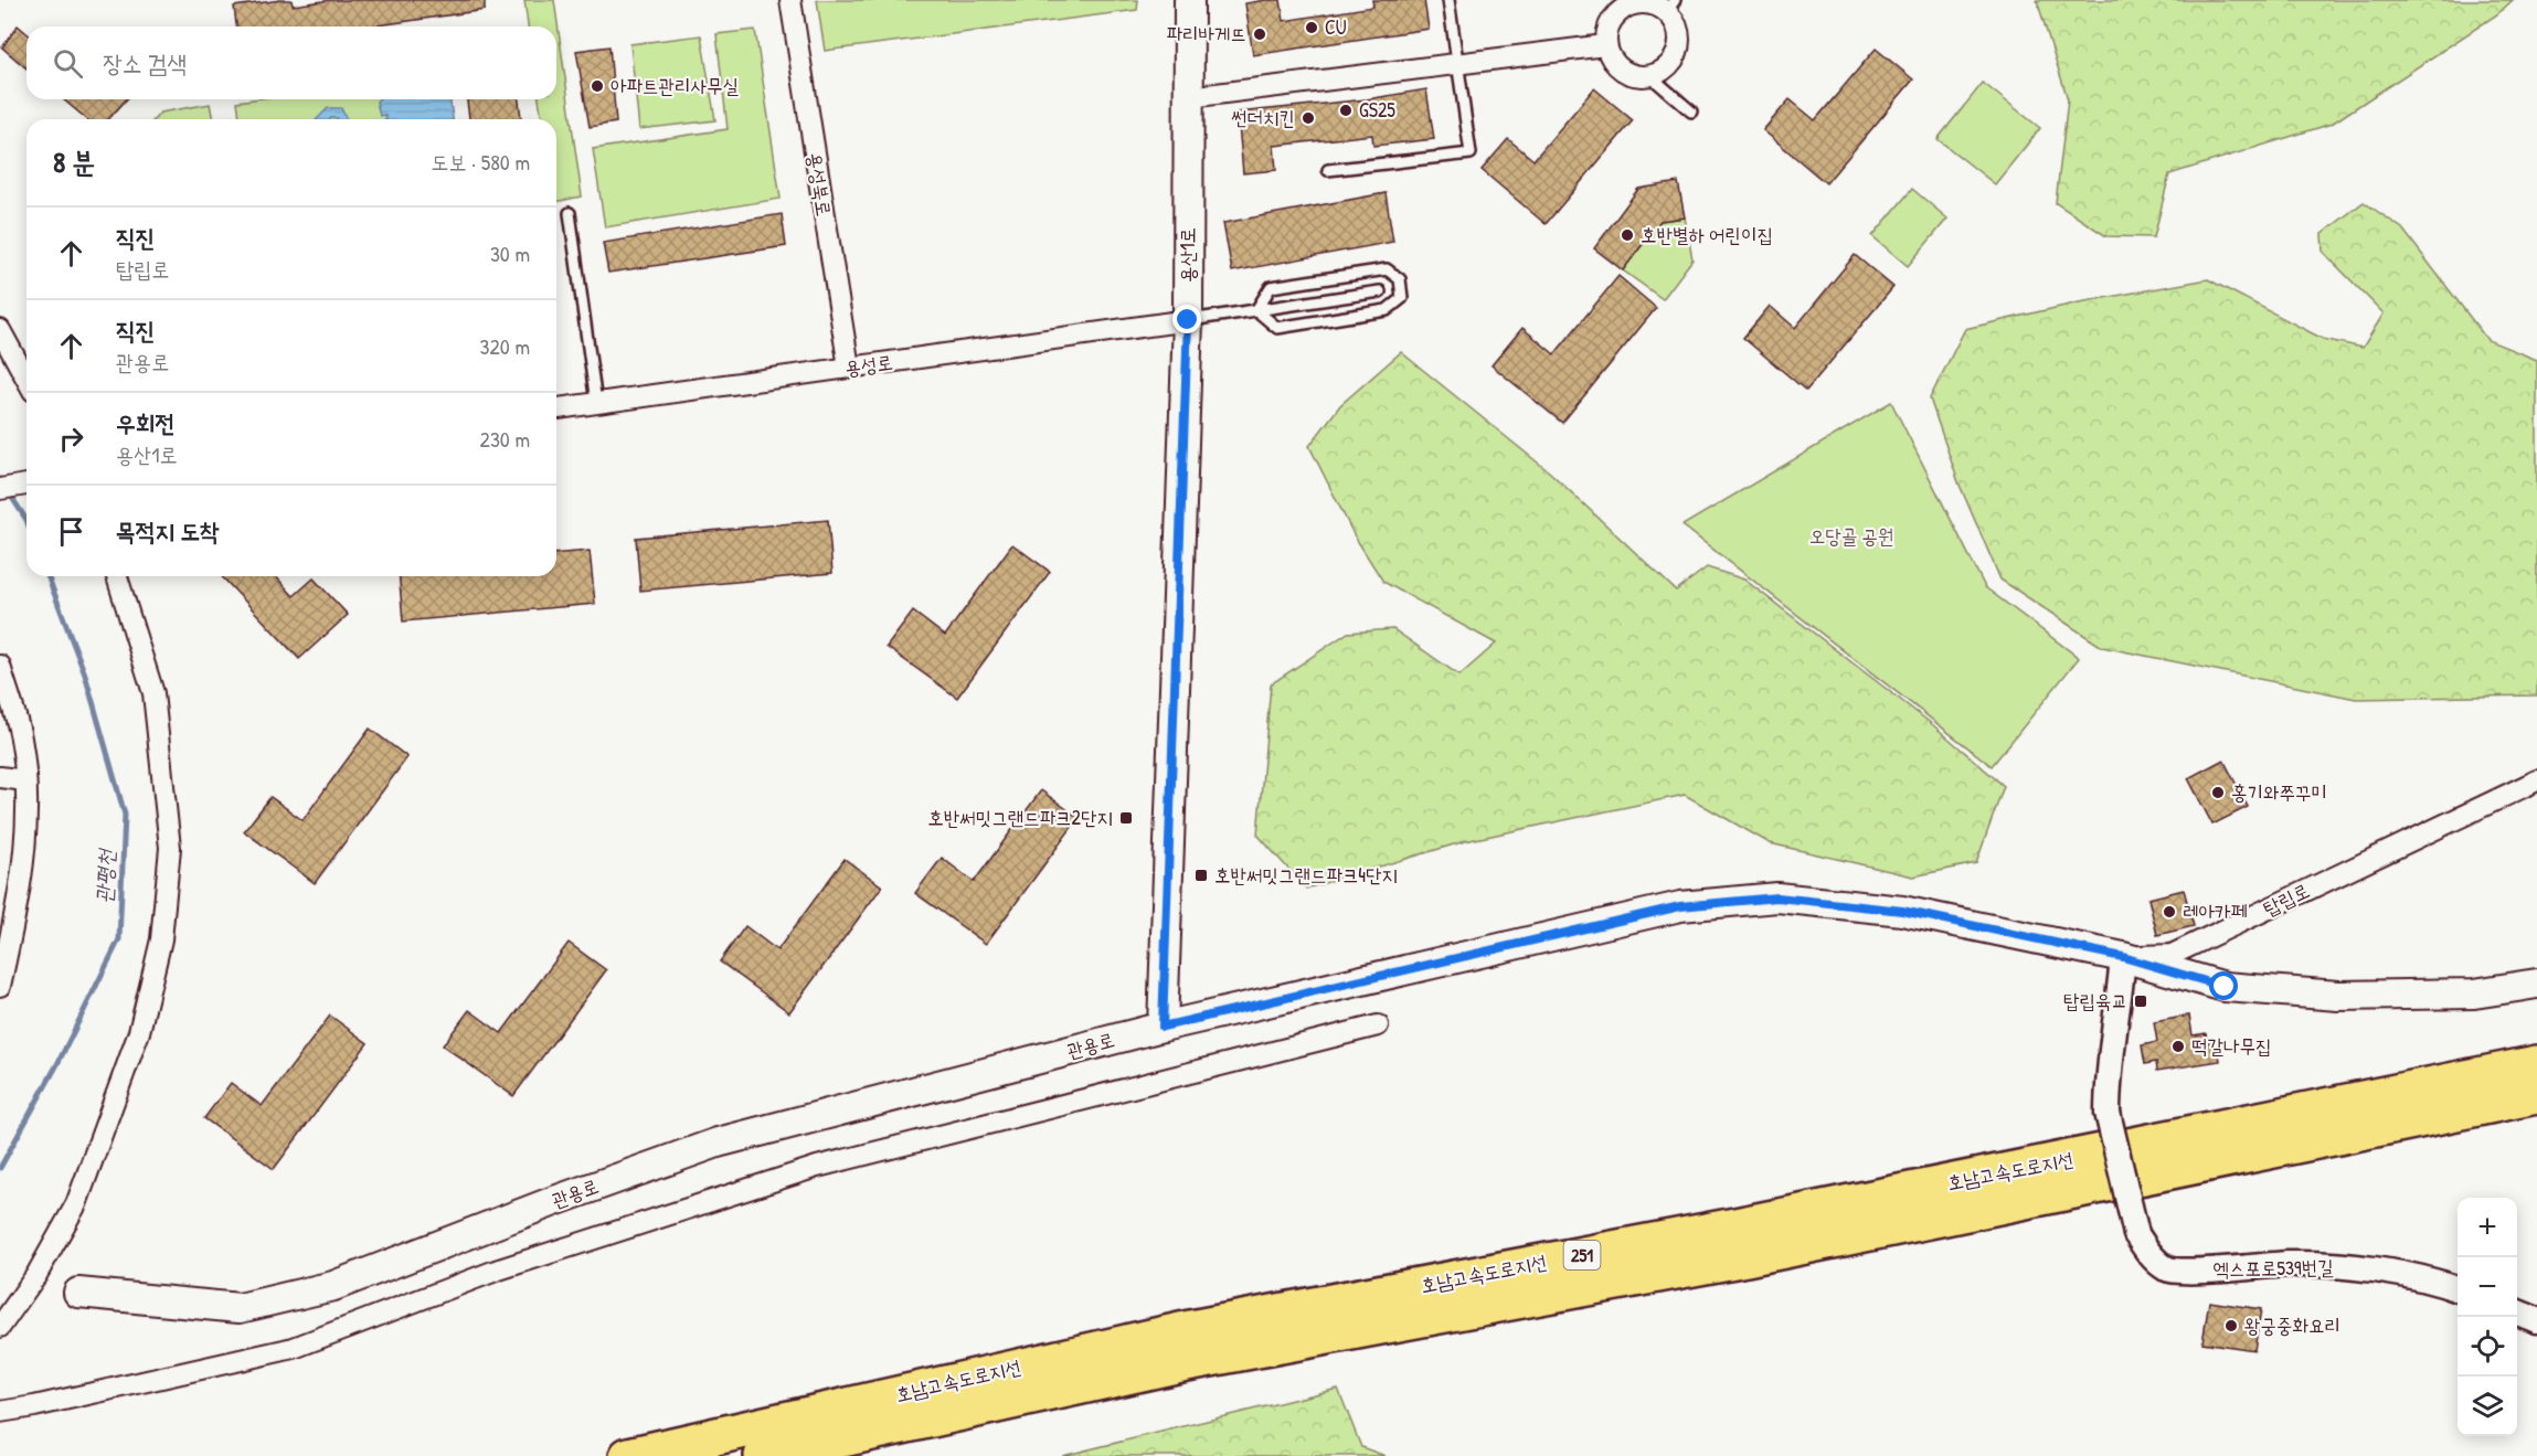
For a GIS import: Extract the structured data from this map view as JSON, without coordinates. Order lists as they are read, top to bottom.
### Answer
{
  "streets": {
    "highway": ["호남고속도로지선", "251"],
    "main road": ["용산1로", "관용로"],
    "street": [
      "용성북로",
      "용성로",
      "탑립로",
      "엑스포로539번길"
    ]
  },
  "crossings": [
    ["용성북로", "용성로"],
    ["용산1로", "용성로"],
    ["용산1로", "관용로"],
    ["탑립로", "관용로"],
    ["탑립로", "엑스포로539번길"],
    ["관용로", "엑스포로539번길"]
  ],
  "water": ["관평천"],
  "parks": ["오당골 공원"],
  "places": {
    "other": [
      "CU",
      "파리바게뜨",
      "아파트관리사무실",
      "GS25",
      "썬더치킨",
      "호반별하 어린이집",
      "홍기와쭈꾸미",
      "레아카페",
      "떡갈나무집",
      "왕궁중화요리"
    ],
    "transit": ["호반써밋그랜드파크2단지", "호반써밋그랜드파크4단지", "탑립육교"]
  },
  "page": {
    "search": "장소 검색",
    "heading": ["8 분", "도보 · 580 m"],
    "list": [
      ["직진", "탑립로", "30 m"],
      ["직진", "관용로", "320 m"],
      ["우회전", "용산1로", "230 m"],
      "목적지 도착"
    ],
    "map_buttons": ["+", "−"]
  }
}
